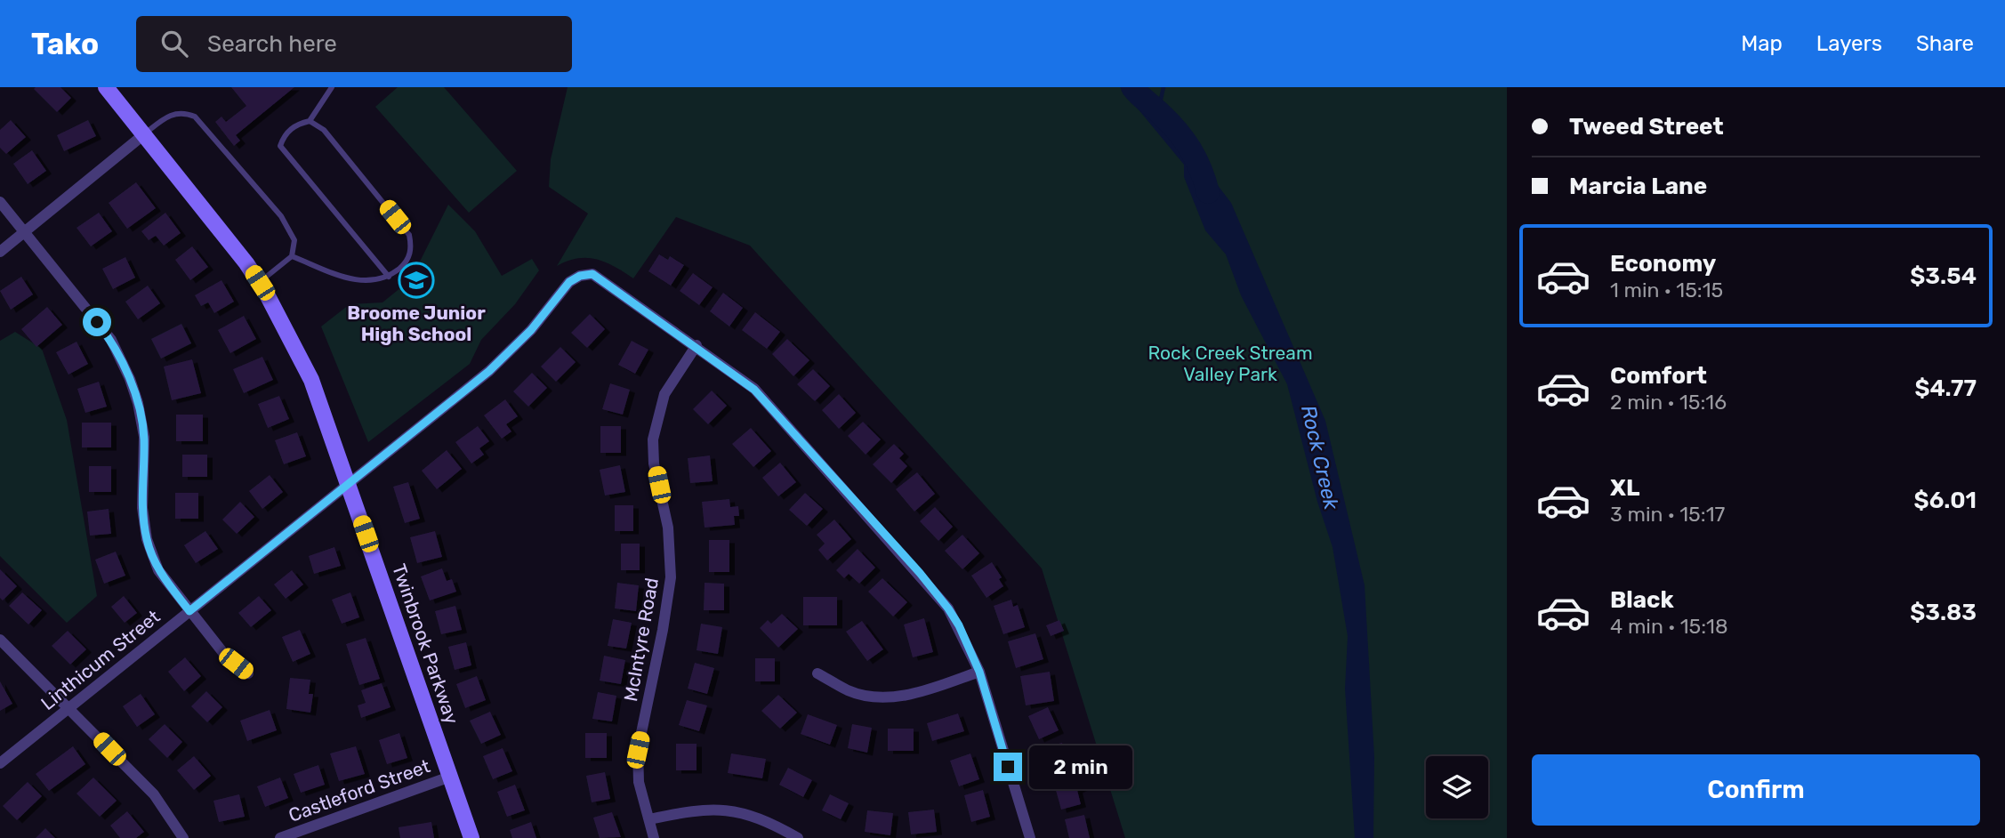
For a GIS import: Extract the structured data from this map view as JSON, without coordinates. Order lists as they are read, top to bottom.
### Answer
{
  "streets": {
    "street": [
      "McIntyre Road",
      "Twinbrook Parkway",
      "Linthicum Street",
      "Castleford Street"
    ]
  },
  "crossings": [
    ["McIntyre Road", "Linthicum Street"],
    ["Twinbrook Parkway", "Linthicum Street"],
    ["Twinbrook Parkway", "Castleford Street"]
  ],
  "water": ["Rock Creek"],
  "parks": ["Rock Creek Stream Valley Park"],
  "places": {
    "school or university": ["Broome Junior High School"]
  },
  "page": {
    "header": "Tako",
    "search": "Search here",
    "nav": ["Map", "Layers", "Share"],
    "banner": ["Tweed Street", "Marcia Lane"],
    "list": [
      {
        "name": "Economy",
        "note": "1 min · 15:15",
        "value": "$3.54"
      },
      {
        "name": "Comfort",
        "note": "2 min · 15:16",
        "value": "$4.77"
      },
      {
        "name": "XL",
        "note": "3 min · 15:17",
        "value": "$6.01"
      },
      {
        "name": "Black",
        "note": "4 min · 15:18",
        "value": "$3.83"
      }
    ],
    "buttons": "Confirm",
    "bubble": "2 min"
  }
}
